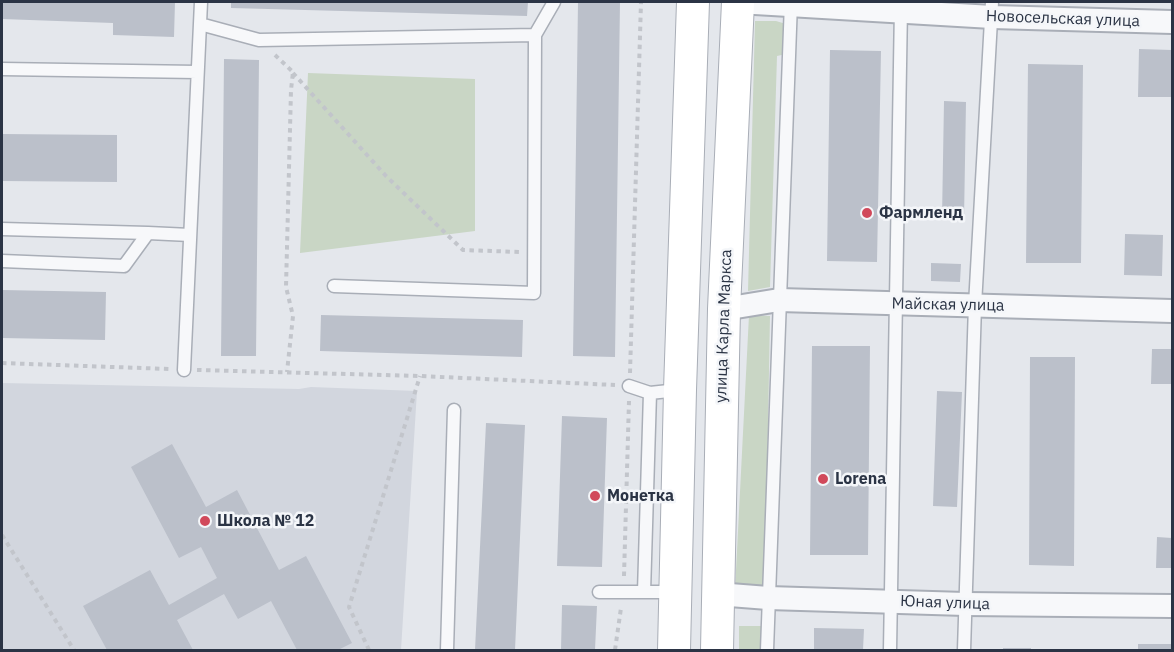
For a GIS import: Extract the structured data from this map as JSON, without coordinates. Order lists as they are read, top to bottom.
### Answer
{
  "streets": {
    "main road": ["улица Карла Маркса"],
    "street": ["Новосельская улица", "Майская улица", "Юная улица"]
  },
  "crossings": [
    ["Новосельская улица", "улица Карла Маркса"],
    ["Майская улица", "улица Карла Маркса"],
    ["улица Карла Маркса", "Юная улица"]
  ],
  "places": [
    "Фармленд",
    "Lorena",
    "Монетка",
    "Школа № 12"
  ]
}
